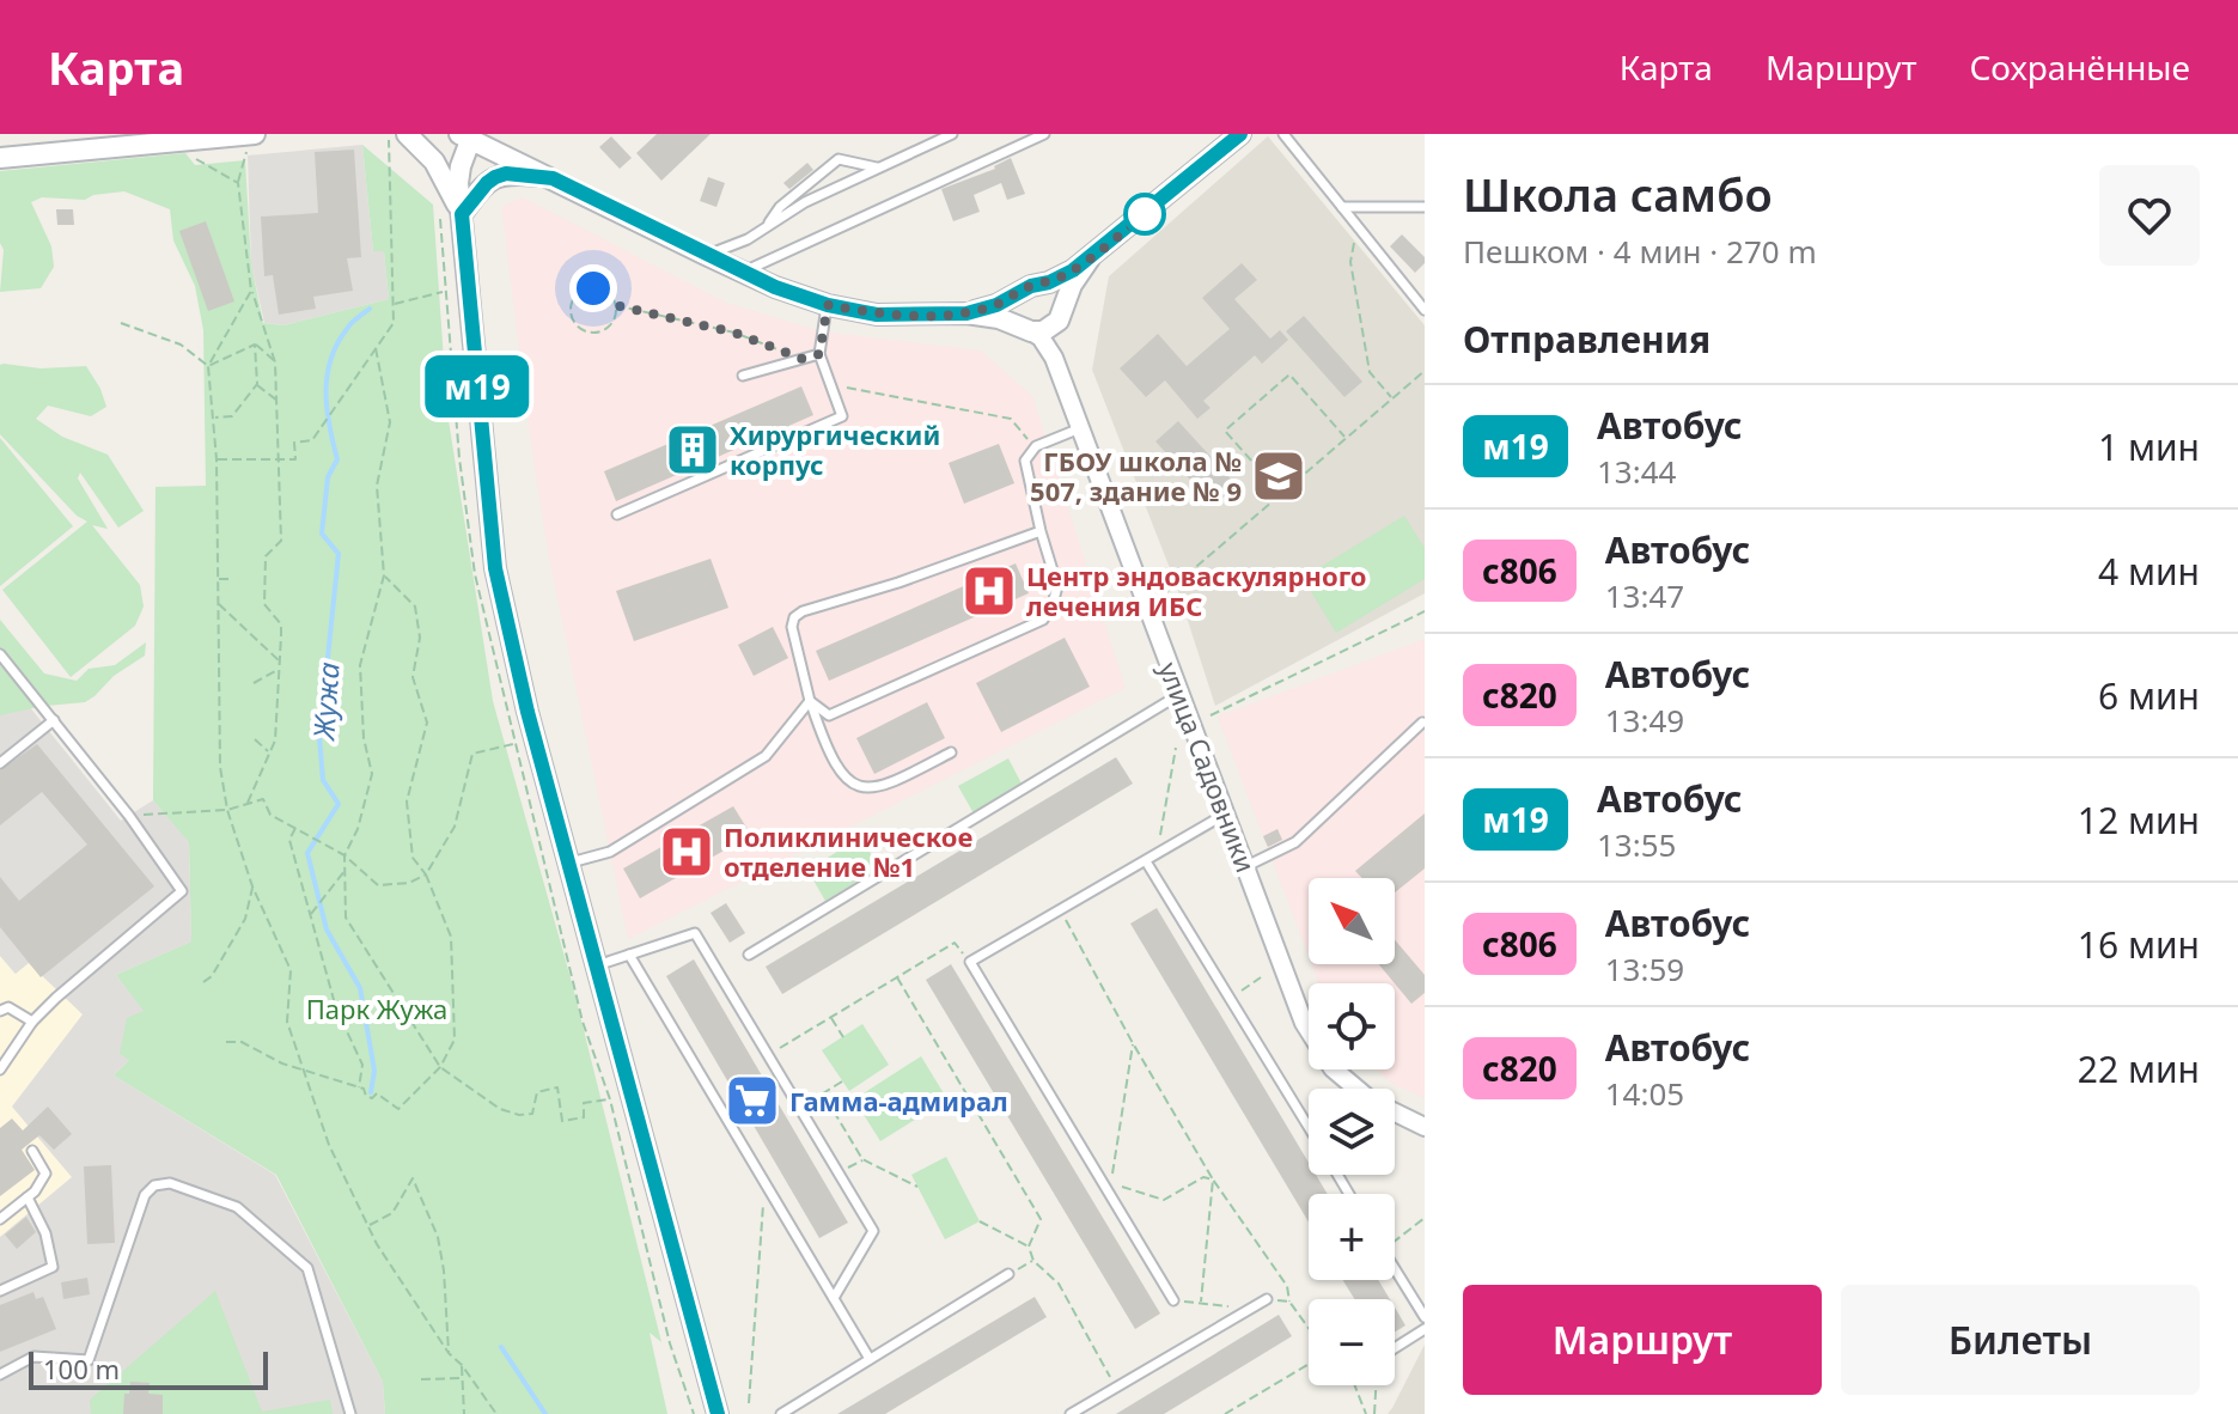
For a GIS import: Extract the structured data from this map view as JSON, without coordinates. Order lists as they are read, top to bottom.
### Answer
{
  "streets": {
    "street": ["улица Садовники"]
  },
  "water": ["Жужа"],
  "parks": ["Парк Жужа"],
  "places": {
    "building": ["Хирургический корпус"],
    "school or university": ["ГБОУ школа № 507, здание № 9"],
    "hospital": ["Центр эндоваскулярного лечения ИБС", "Поликлиническое отделение №1"],
    "supermarket": ["Гамма-адмирал"]
  },
  "lines": ["bus line м19"],
  "scale_bar": "100 m",
  "north": "top left",
  "page": {
    "header": "Карта",
    "nav": ["Карта", "Маршрут", "Сохранённые"],
    "on_map": "м19",
    "heading": [
      ["Школа самбо", "Пешком · 4 мин · 270 m"],
      "Отправления"
    ],
    "list": [
      {
        "mark": "м19",
        "name": "Автобус",
        "note": "13:44",
        "value": "1 мин"
      },
      {
        "mark": "с806",
        "name": "Автобус",
        "note": "13:47",
        "value": "4 мин"
      },
      {
        "mark": "с820",
        "name": "Автобус",
        "note": "13:49",
        "value": "6 мин"
      },
      {
        "mark": "м19",
        "name": "Автобус",
        "note": "13:55",
        "value": "12 мин"
      },
      {
        "mark": "с806",
        "name": "Автобус",
        "note": "13:59",
        "value": "16 мин"
      },
      {
        "mark": "с820",
        "name": "Автобус",
        "note": "14:05",
        "value": "22 мин"
      }
    ],
    "map_buttons": ["+", "−"],
    "buttons": ["Маршрут", "Билеты"],
    "scale": "100 m"
  }
}
